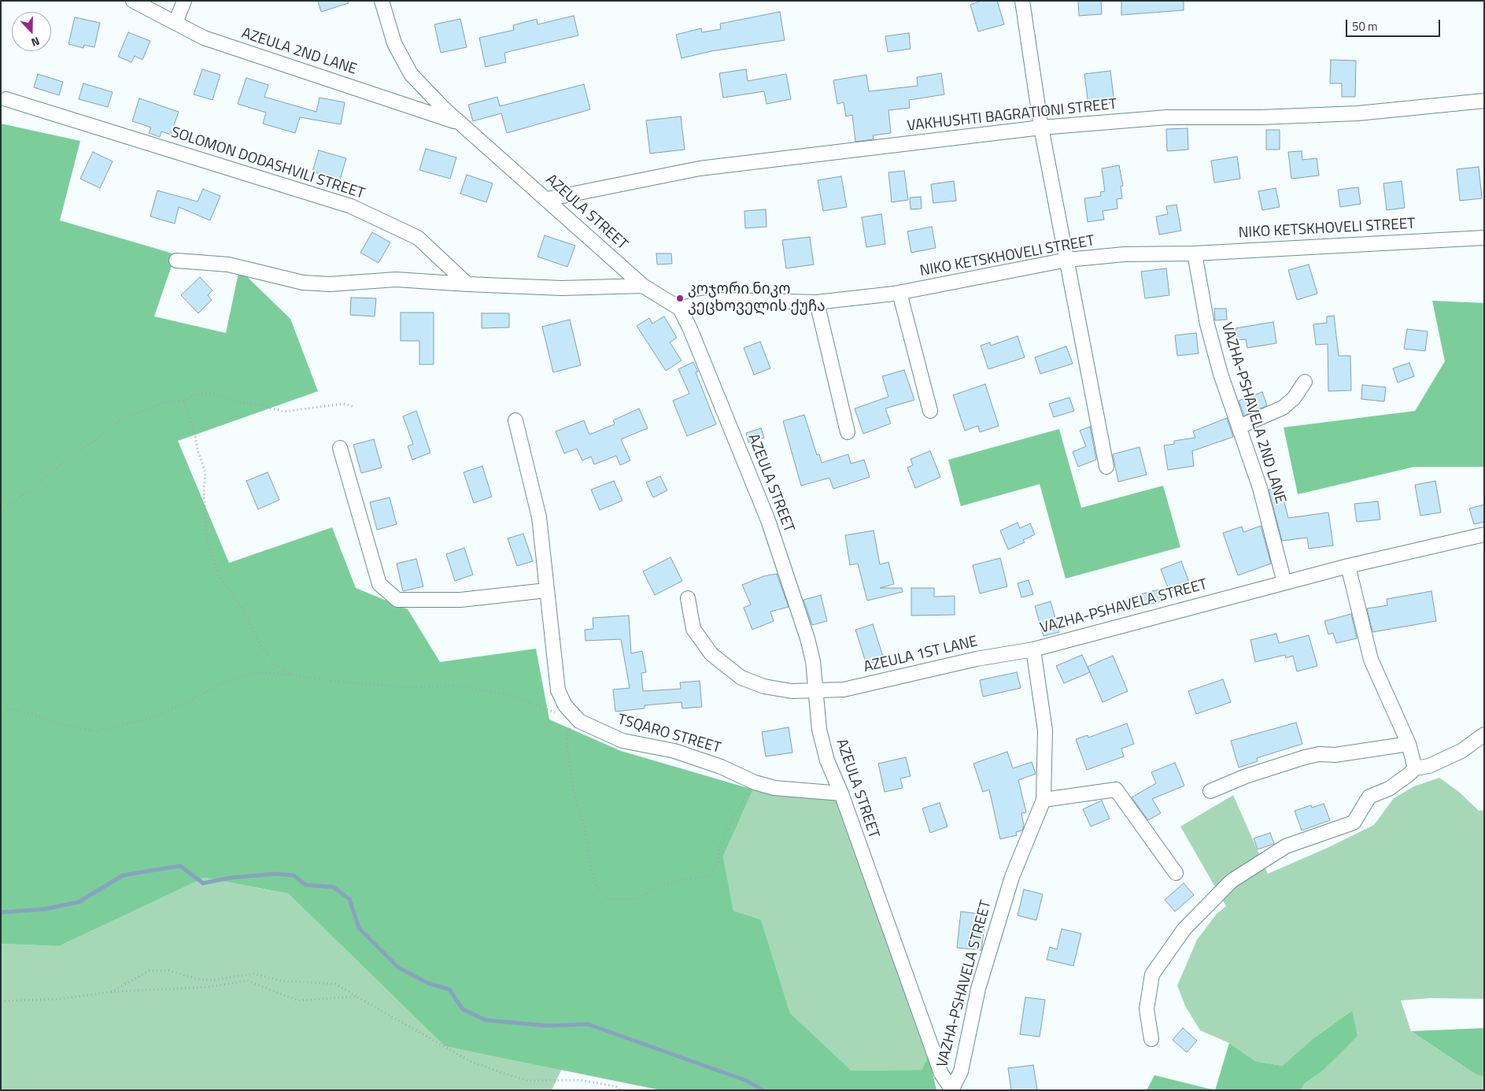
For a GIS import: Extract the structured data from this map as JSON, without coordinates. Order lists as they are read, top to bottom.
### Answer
{
  "streets": {
    "street": [
      "AZEULA 2ND LANE",
      "VAKHUSHTI BAGRATIONI STREET",
      "SOLOMON DODASHVILI STREET",
      "AZEULA STREET",
      "NIKO KETSKHOVELI STREET",
      "VAZHA-PSHAVELA 2ND LANE",
      "VAZHA-PSHAVELA STREET",
      "AZEULA 1ST LANE",
      "TSQARO STREET"
    ]
  },
  "crossings": [
    ["AZEULA 2ND LANE", "AZEULA STREET"],
    ["VAKHUSHTI BAGRATIONI STREET", "AZEULA STREET"],
    ["AZEULA STREET", "NIKO KETSKHOVELI STREET"],
    ["AZEULA STREET", "VAZHA-PSHAVELA STREET"],
    ["AZEULA STREET", "AZEULA 1ST LANE"],
    ["AZEULA STREET", "TSQARO STREET"],
    ["NIKO KETSKHOVELI STREET", "VAZHA-PSHAVELA 2ND LANE"],
    ["VAZHA-PSHAVELA 2ND LANE", "VAZHA-PSHAVELA STREET"],
    ["VAZHA-PSHAVELA STREET", "AZEULA 1ST LANE"]
  ],
  "places": ["კოჯორი ნიკო კეცხოველის ქუჩა"],
  "scale_bar": "50 m",
  "north": "bottom"
}
